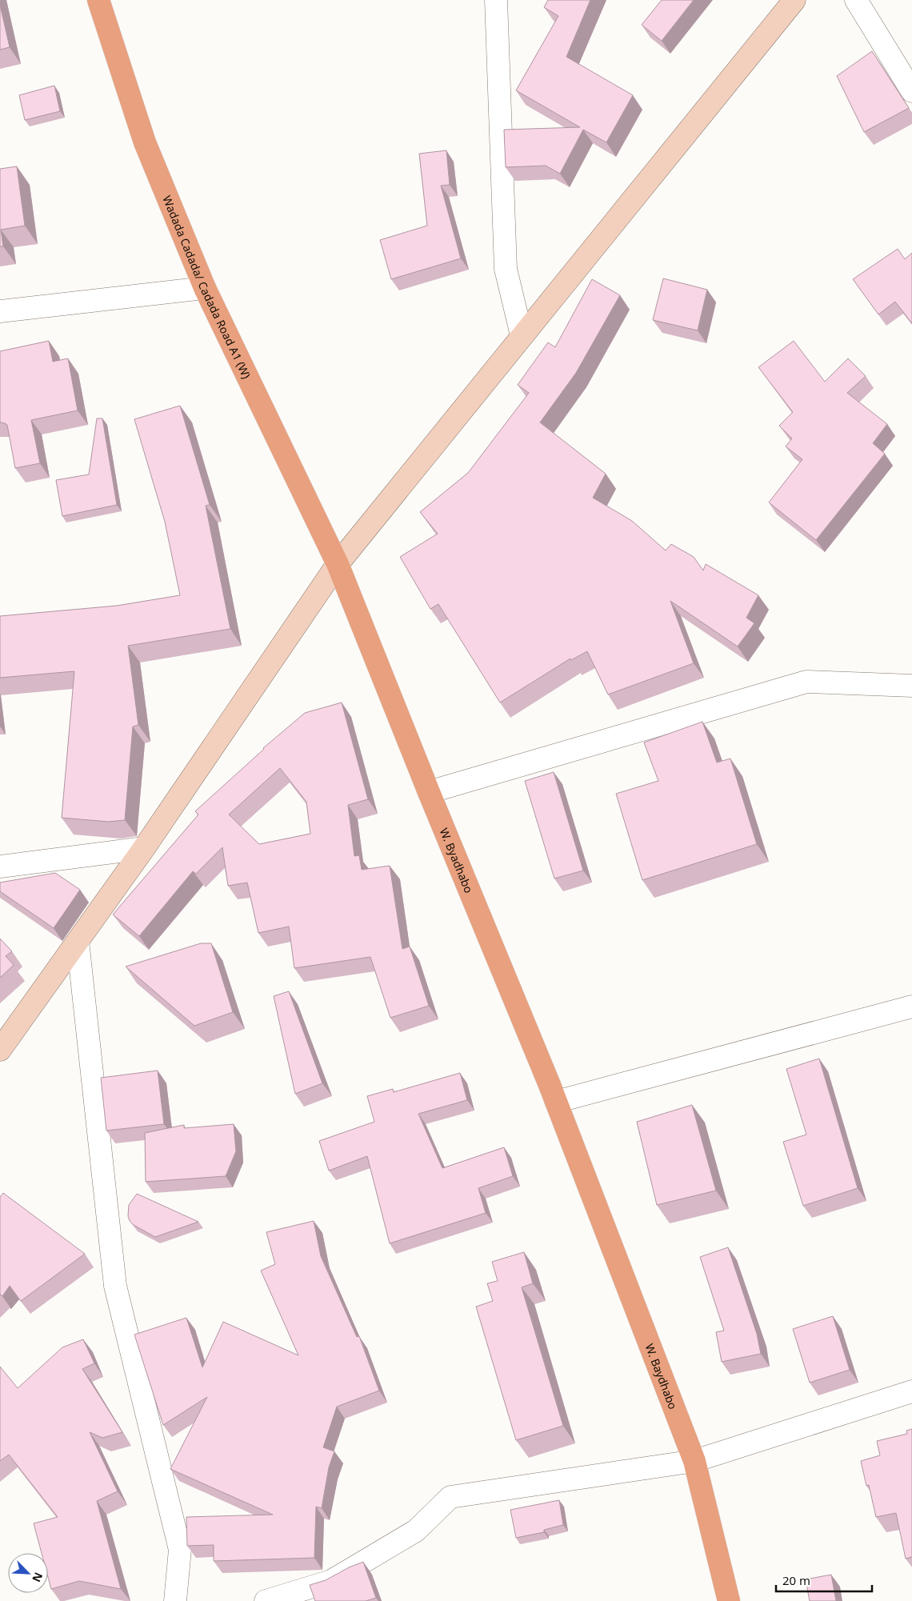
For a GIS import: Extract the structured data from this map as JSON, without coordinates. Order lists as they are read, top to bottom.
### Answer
{
  "streets": {
    "main road": ["Wadada Cadada/ Cadada Road A1 (W)", "W. Byadhabo", "W. Baydhabo"]
  },
  "crossings": [
    ["Wadada Cadada/ Cadada Road A1 (W)", "W. Byadhabo"],
    ["W. Byadhabo", "W. Baydhabo"]
  ],
  "scale_bar": "20 m",
  "north": "bottom right"
}
